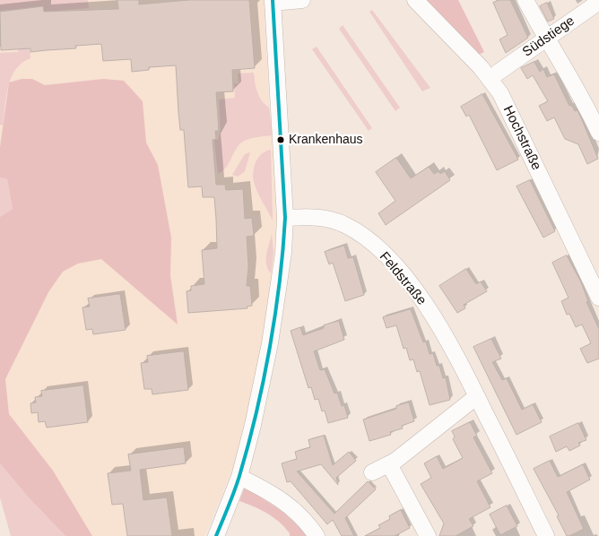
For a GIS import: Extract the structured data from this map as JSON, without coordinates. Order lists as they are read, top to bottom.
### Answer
{
  "streets": {
    "street": ["Südstiege", "Hochstraße", "Feldstraße"]
  },
  "places": ["Krankenhaus"]
}
